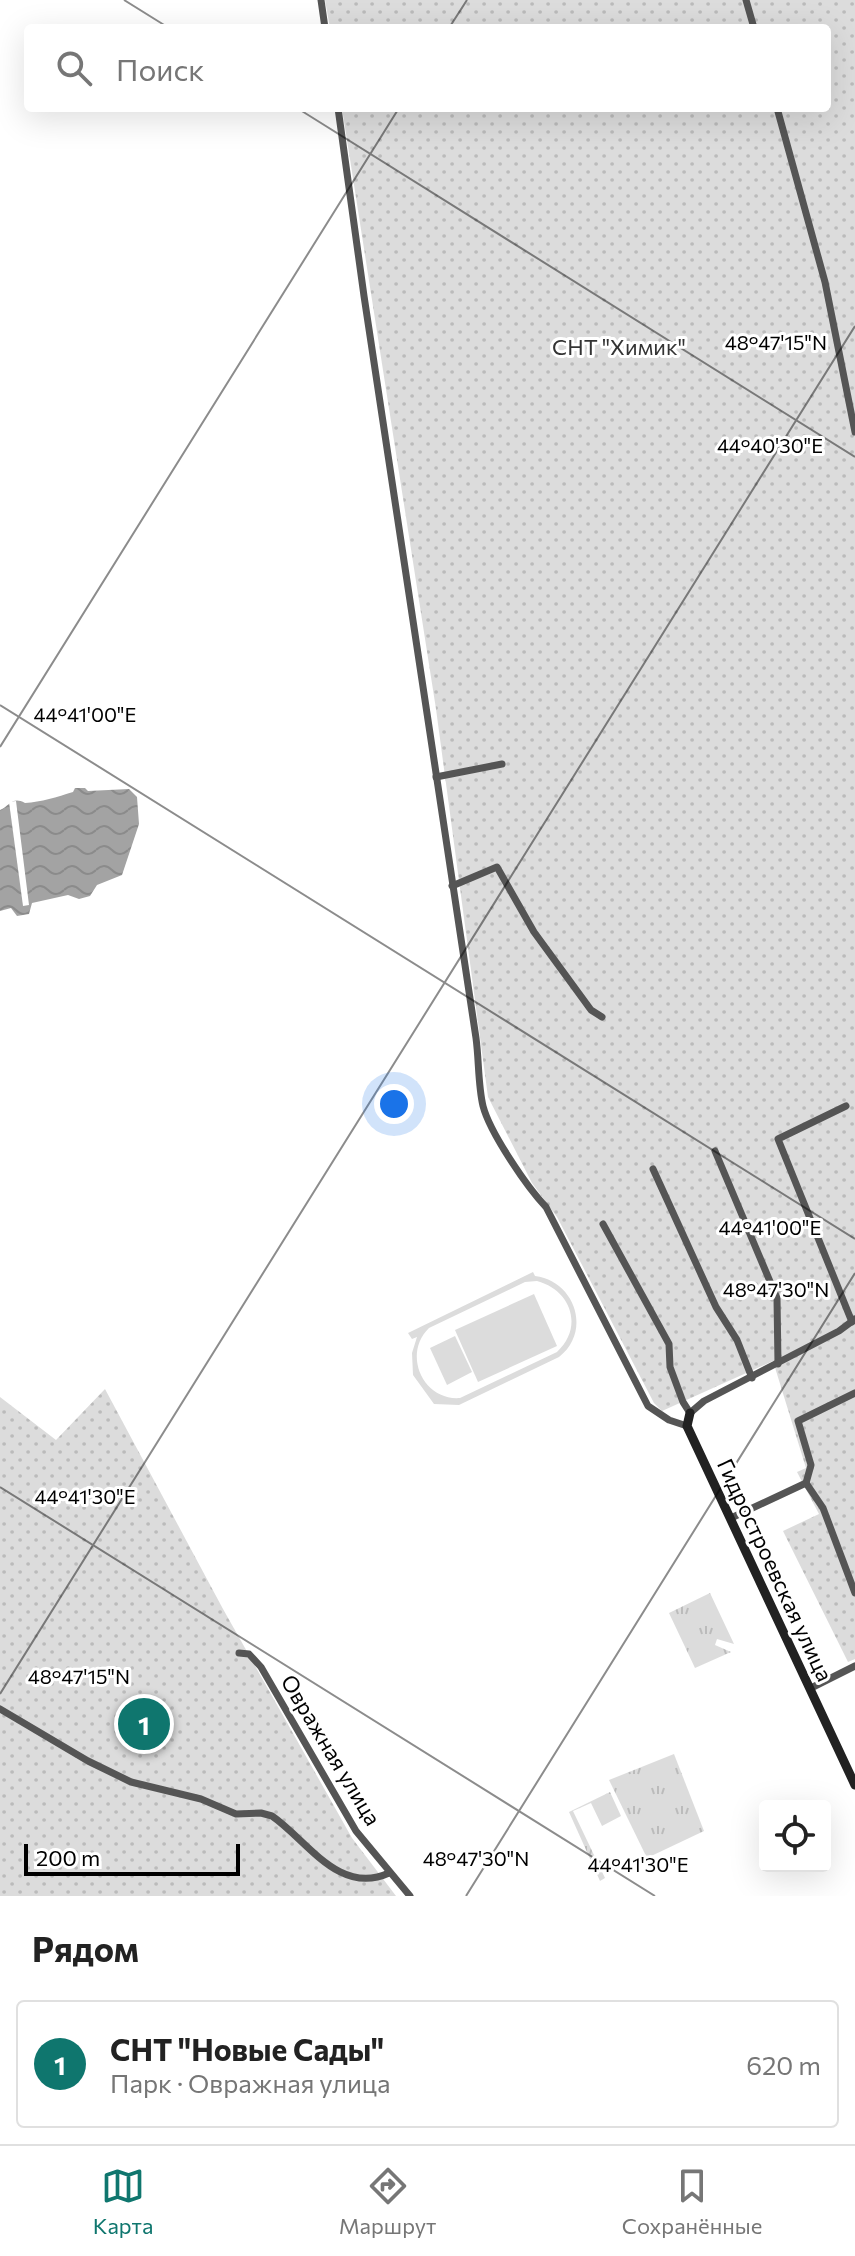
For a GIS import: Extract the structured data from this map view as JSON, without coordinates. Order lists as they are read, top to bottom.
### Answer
{
  "streets": {
    "street": ["Гидростроевская улица", "Овражная улица"]
  },
  "parks": ["СНТ \"Химик\""],
  "scale_bar": "200 m",
  "page": {
    "search": "Поиск",
    "pins": "1",
    "scale": "200 m",
    "heading": "Рядом",
    "list": [
      {
        "mark": "1",
        "name": "СНТ \"Новые Сады\"",
        "note": "Парк · Овражная улица",
        "value": "620 m"
      }
    ],
    "nav": ["Карта", "Маршрут", "Сохранённые"]
  },
  "coordinates": [
    "48°47'15\"N",
    "44°40'30\"E",
    "44°41'00\"E",
    "48°47'30\"N",
    "44°41'30\"E"
  ]
}
